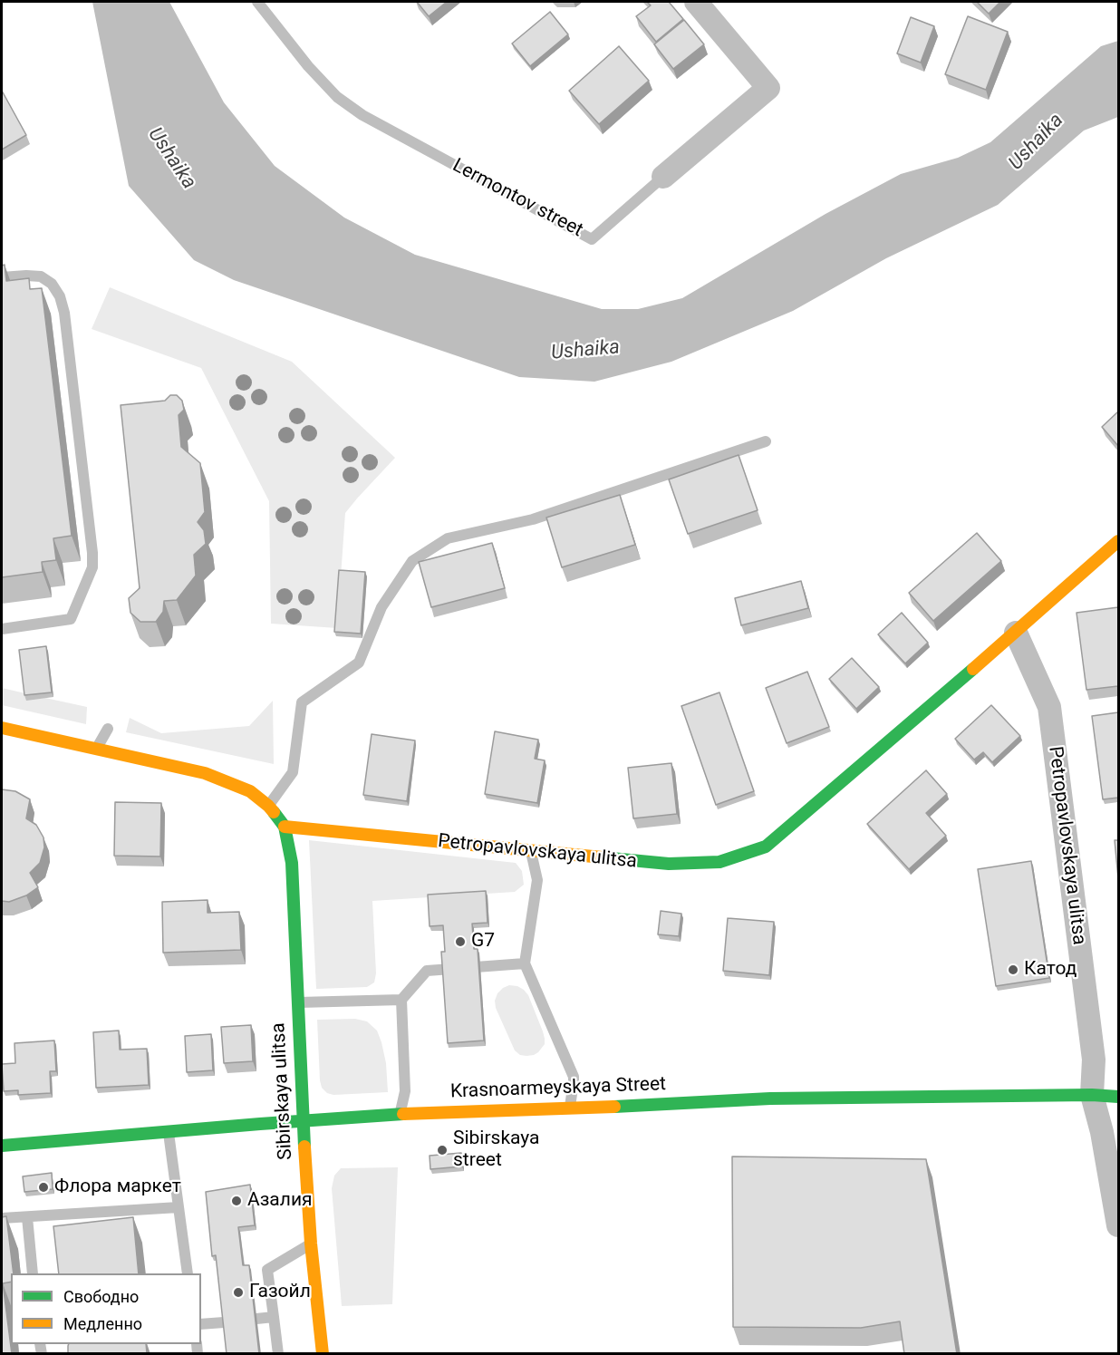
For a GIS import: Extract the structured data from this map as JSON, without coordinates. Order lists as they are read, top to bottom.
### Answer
{
  "streets": {
    "main road": ["Petropavlovskaya ulitsa", "Krasnoarmeyskaya Street", "Sibirskaya ulitsa"],
    "street": ["Lermontov street"]
  },
  "crossings": [
    ["Petropavlovskaya ulitsa", "Krasnoarmeyskaya Street"],
    ["Petropavlovskaya ulitsa", "Sibirskaya ulitsa"],
    ["Krasnoarmeyskaya Street", "Sibirskaya ulitsa"]
  ],
  "water": ["Ushaika"],
  "places": [
    "G7",
    "Катод",
    "Sibirskaya street",
    "Флора маркет",
    "Азалия",
    "Газойл"
  ],
  "legend": ["Свободно", "Медленно"]
}
